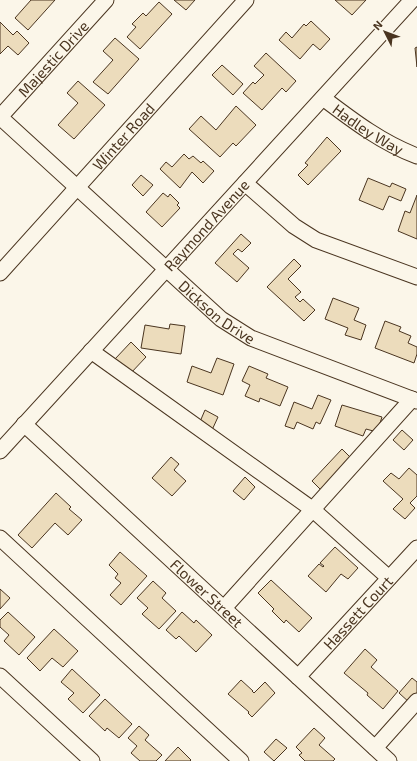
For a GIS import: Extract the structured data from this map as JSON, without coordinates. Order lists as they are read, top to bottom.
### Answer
{
  "streets": {
    "street": [
      "Majestic Drive",
      "Hadley Way",
      "Winter Road",
      "Raymond Avenue",
      "Dickson Drive",
      "Flower Street",
      "Hassett Court"
    ]
  },
  "crossings": [
    ["Majestic Drive", "Dickson Drive"],
    ["Hadley Way", "Raymond Avenue"],
    ["Winter Road", "Dickson Drive"],
    ["Raymond Avenue", "Dickson Drive"],
    ["Raymond Avenue", "Flower Street"],
    ["Flower Street", "Hassett Court"]
  ],
  "north": "top left"
}
